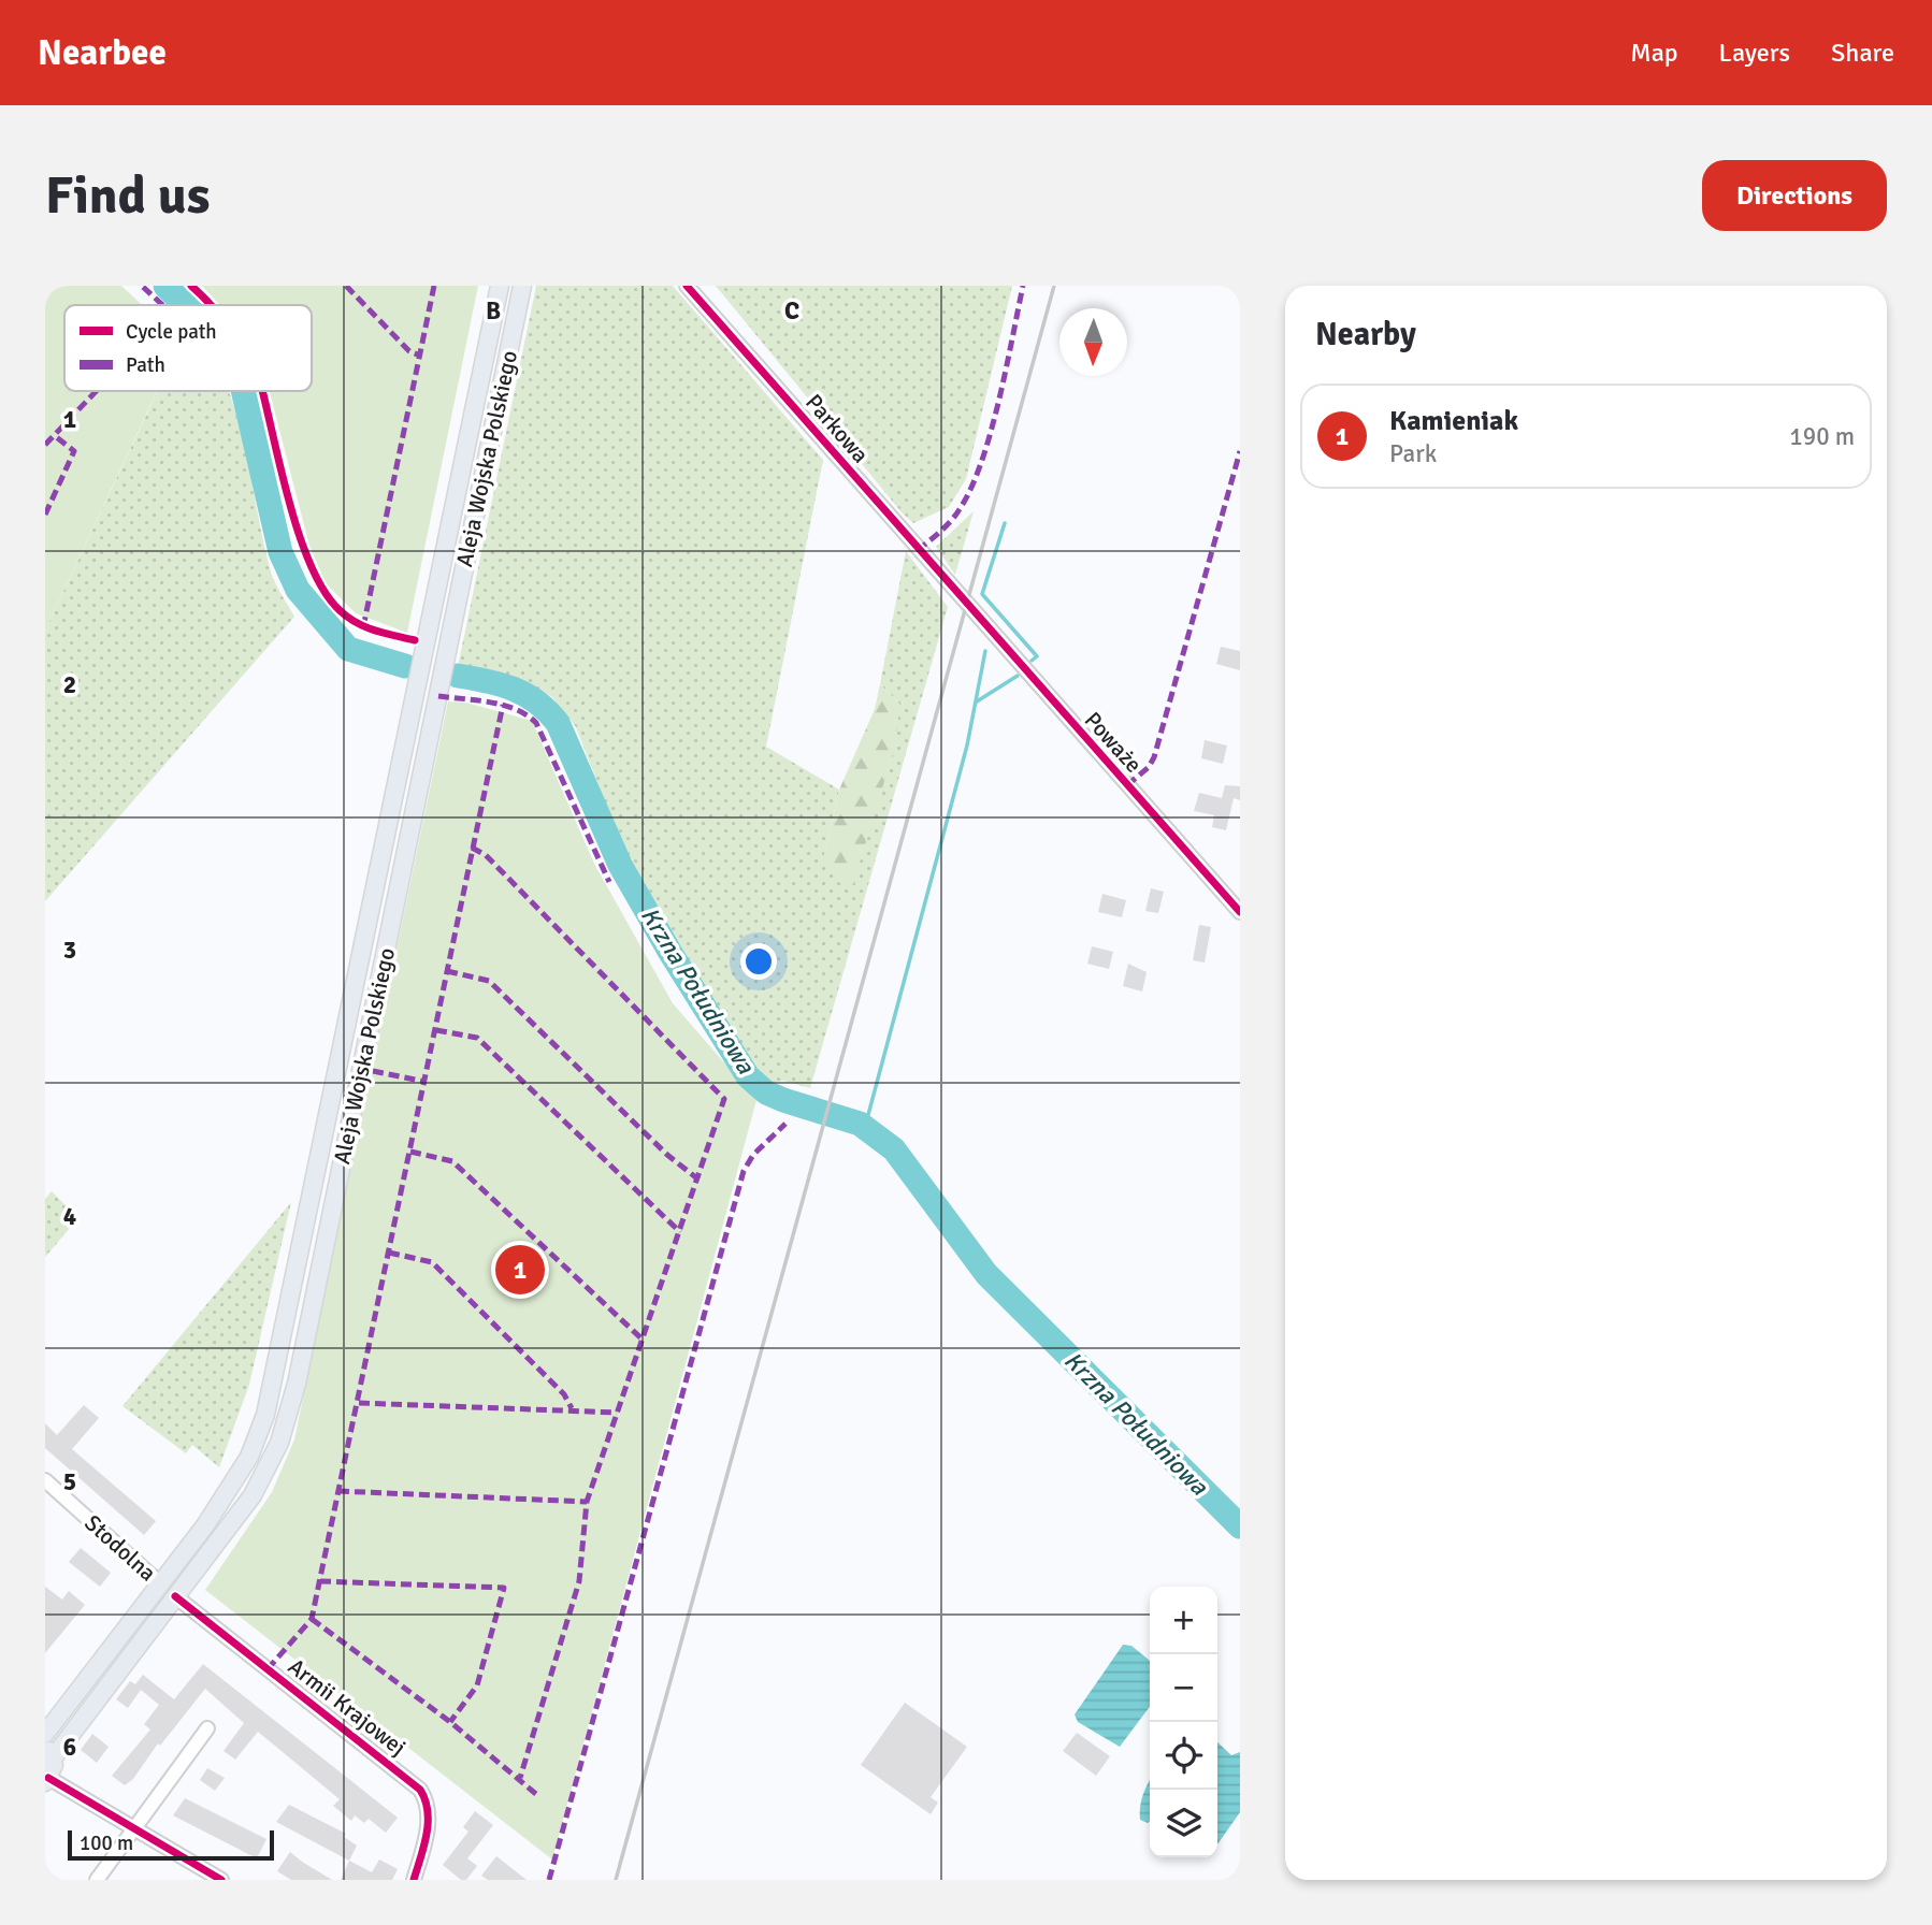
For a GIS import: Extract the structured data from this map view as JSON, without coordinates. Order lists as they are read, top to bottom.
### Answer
{
  "streets": {
    "main road": ["Aleja Wojska Polskiego"],
    "street": [
      "Parkowa",
      "Poważe",
      "Stodolna",
      "Armii Krajowej"
    ]
  },
  "crossings": [
    ["Parkowa", "Poważe"],
    ["Aleja Wojska Polskiego", "Stodolna"],
    ["Aleja Wojska Polskiego", "Armii Krajowej"]
  ],
  "water": ["Krzna Południowa"],
  "legend": ["Cycle path", "Path"],
  "scale_bar": "100 m",
  "north": "bottom",
  "page": {
    "header": "Nearbee",
    "nav": ["Map", "Layers", "Share"],
    "buttons": "Directions",
    "title": "Find us",
    "heading": "Nearby",
    "list": [
      {
        "mark": "1",
        "name": "Kamieniak",
        "note": "Park",
        "value": "190 m"
      }
    ],
    "pins": "1",
    "map_buttons": ["+", "−"],
    "scale": "100 m"
  },
  "grid": {
    "columns": ["B", "C"],
    "rows": [
      "1",
      "2",
      "3",
      "4",
      "5",
      "6"
    ]
  }
}
